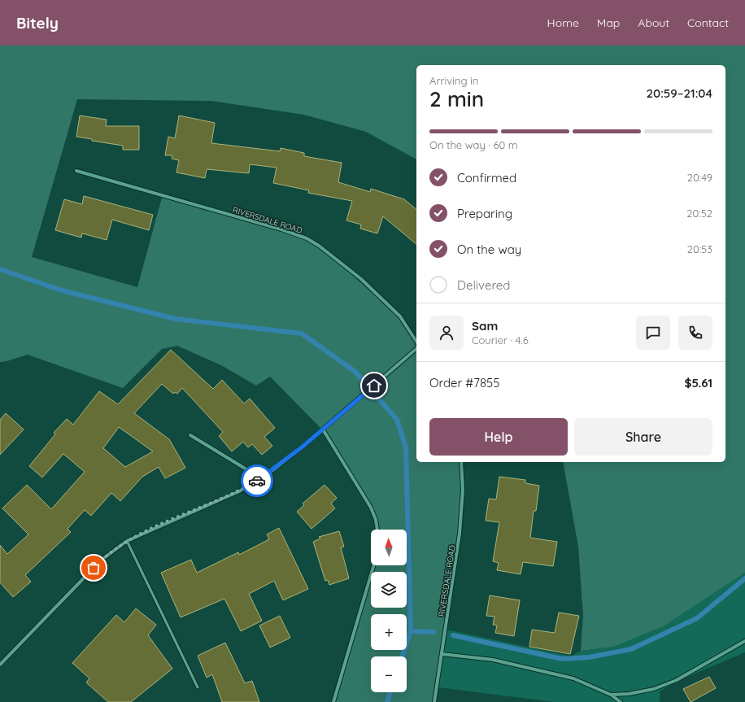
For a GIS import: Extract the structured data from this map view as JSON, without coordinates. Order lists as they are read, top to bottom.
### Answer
{
  "streets": {
    "street": ["RIVERSDALE ROAD"]
  },
  "north": "top",
  "page": {
    "header": "Bitely",
    "nav": [
      "Home",
      "Map",
      "About",
      "Contact"
    ],
    "heading": ["2 min", "Arriving in", "20:59–21:04"],
    "panel": [
      "Sam",
      "Courier · 4.6",
      "Order #7855",
      "$5.61"
    ],
    "bar": "On the way · 60 m",
    "list": [
      ["Confirmed", "20:49"],
      ["Preparing", "20:52"],
      ["On the way", "20:53"],
      "Delivered"
    ],
    "buttons": ["Help", "Share"],
    "map_buttons": ["+", "−"]
  }
}
